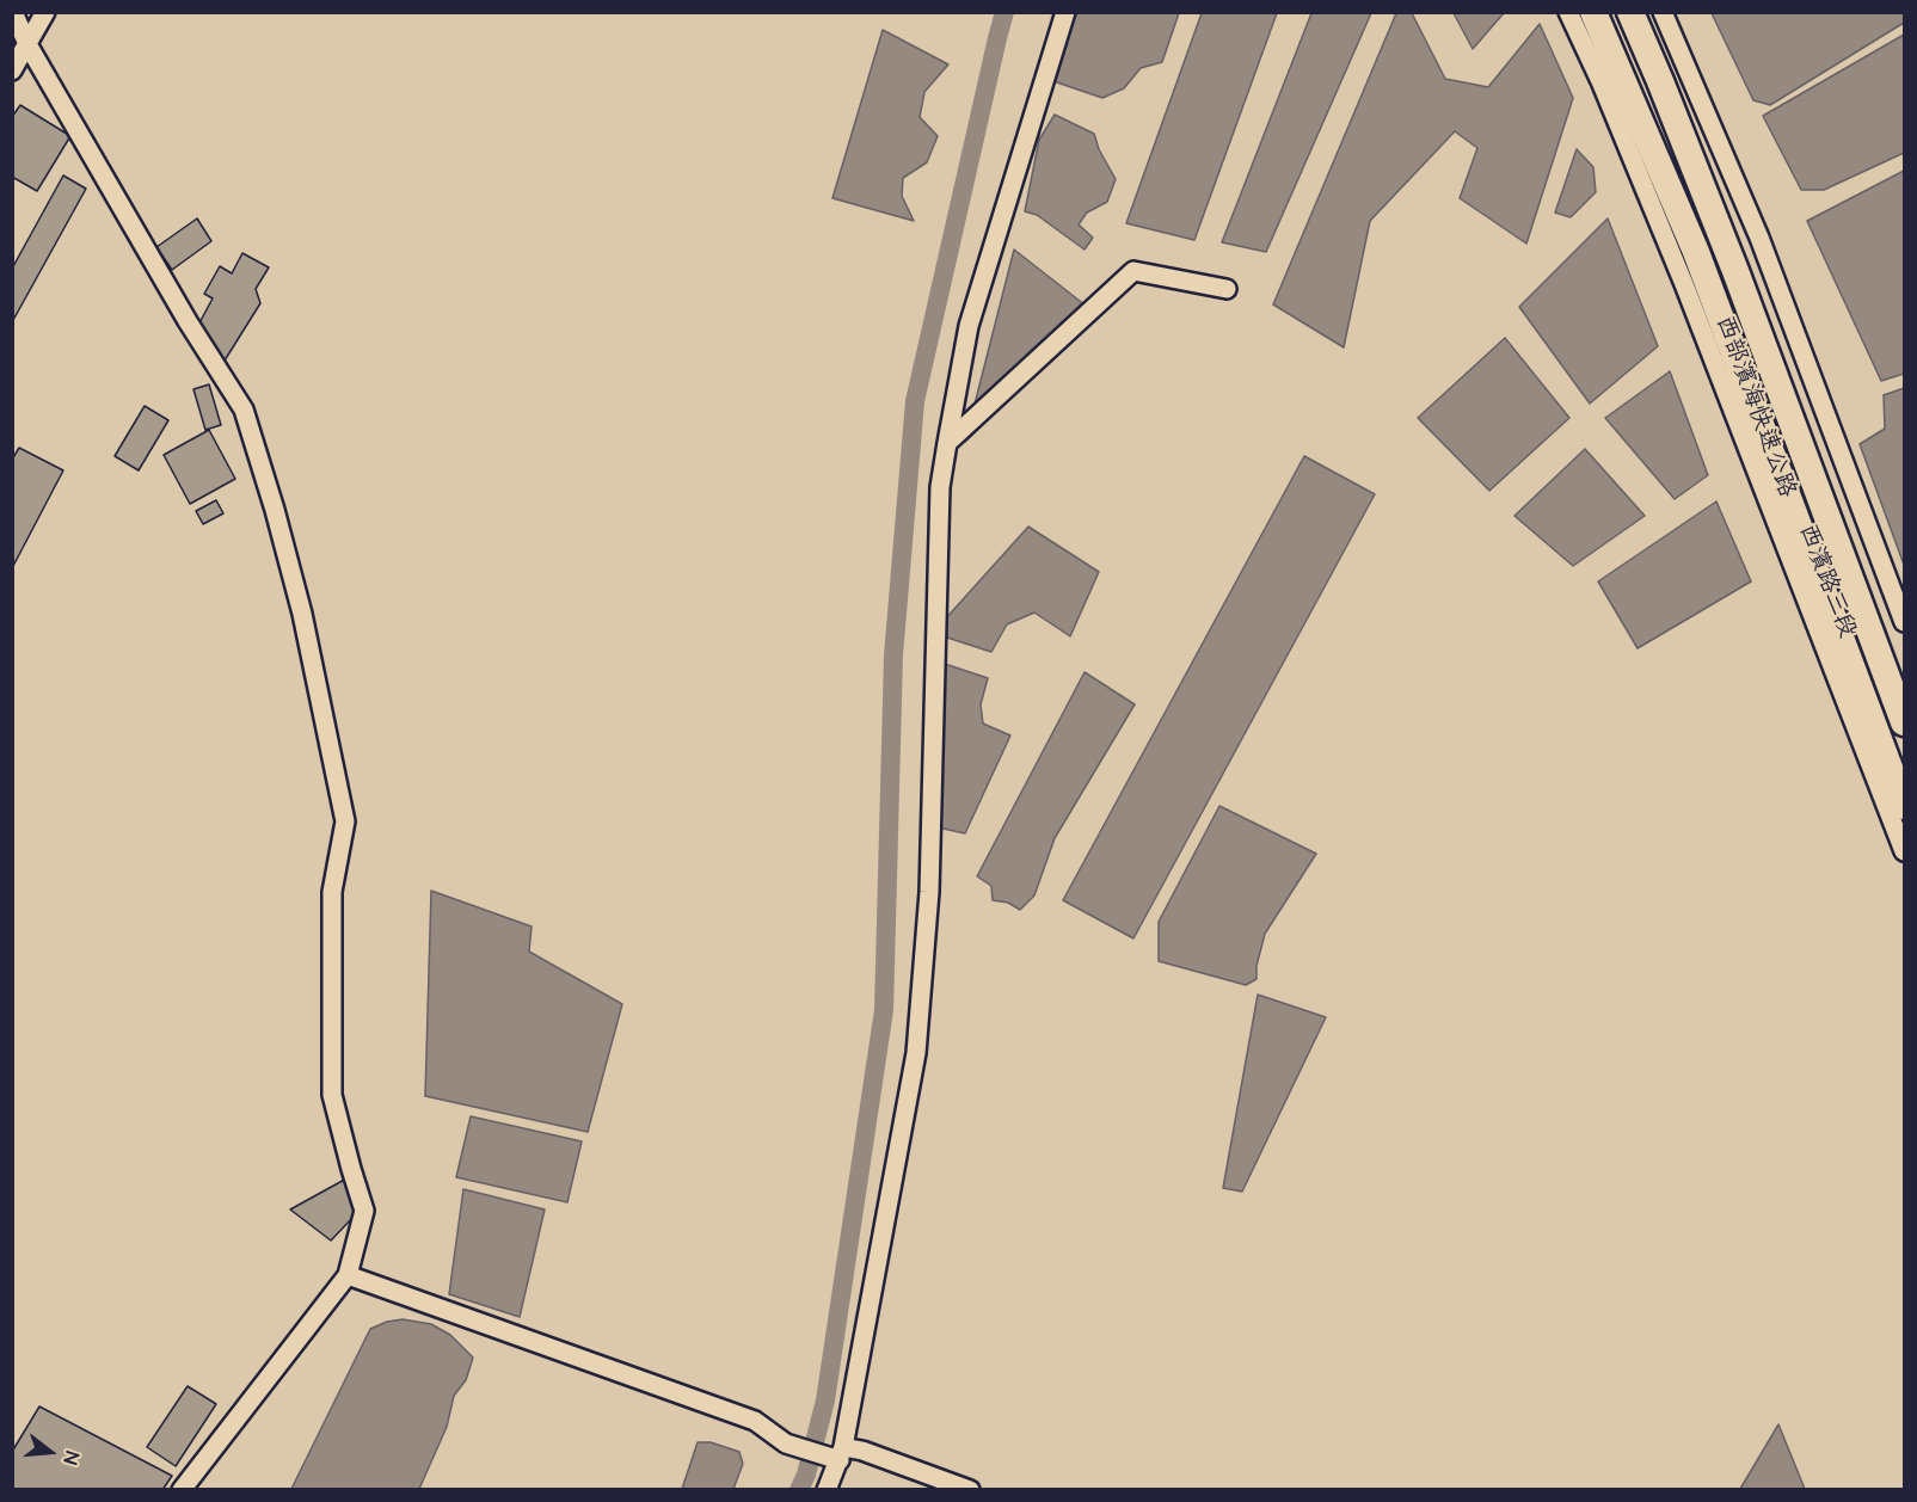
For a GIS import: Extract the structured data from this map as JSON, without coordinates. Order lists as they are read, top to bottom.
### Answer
{
  "streets": {
    "highway": ["西部濱海快速公路"],
    "street": ["西濱路三段"]
  },
  "north": "right"
}
